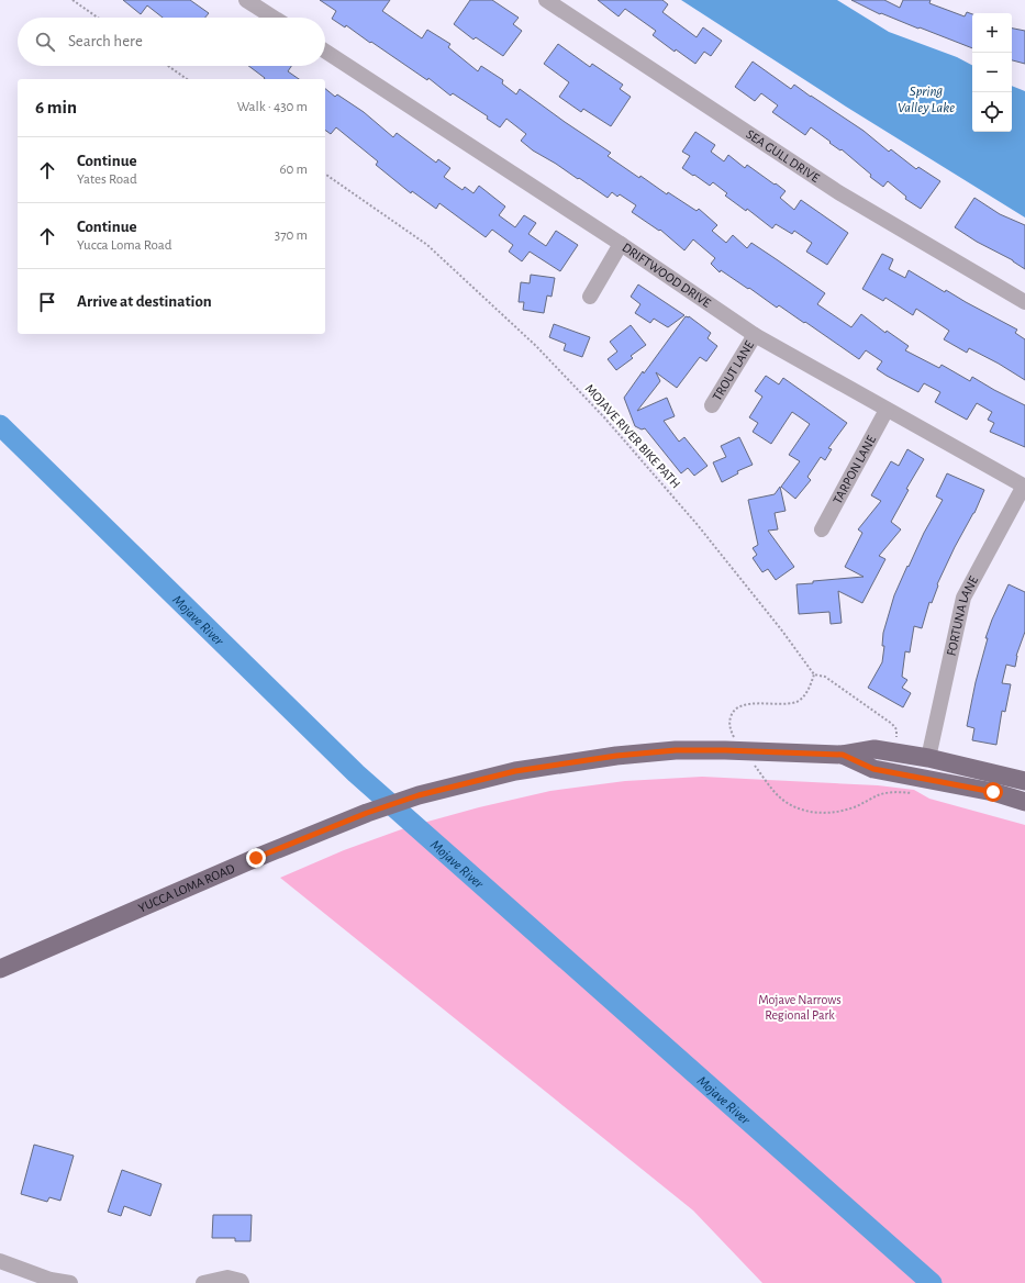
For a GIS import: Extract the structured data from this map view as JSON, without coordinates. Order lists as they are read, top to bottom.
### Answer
{
  "streets": {
    "main road": ["YUCCA LOMA ROAD"],
    "street": [
      "SEA GULL DRIVE",
      "DRIFTWOOD DRIVE",
      "TROUT LANE",
      "TARPON LANE",
      "FORTUNA LANE"
    ],
    "path": ["MOJAVE RIVER BIKE PATH"]
  },
  "crossings": [
    ["DRIFTWOOD DRIVE", "TROUT LANE"],
    ["DRIFTWOOD DRIVE", "TARPON LANE"],
    ["DRIFTWOOD DRIVE", "FORTUNA LANE"],
    ["FORTUNA LANE", "YUCCA LOMA ROAD"]
  ],
  "water": ["Spring Valley Lake", "Mojave River"],
  "parks": ["Mojave Narrows Regional Park"],
  "page": {
    "map_buttons": ["+", "−"],
    "search": "Search here",
    "heading": ["6 min", "Walk · 430 m"],
    "list": [
      ["Continue", "Yates Road", "60 m"],
      ["Continue", "Yucca Loma Road", "370 m"],
      "Arrive at destination"
    ]
  }
}
